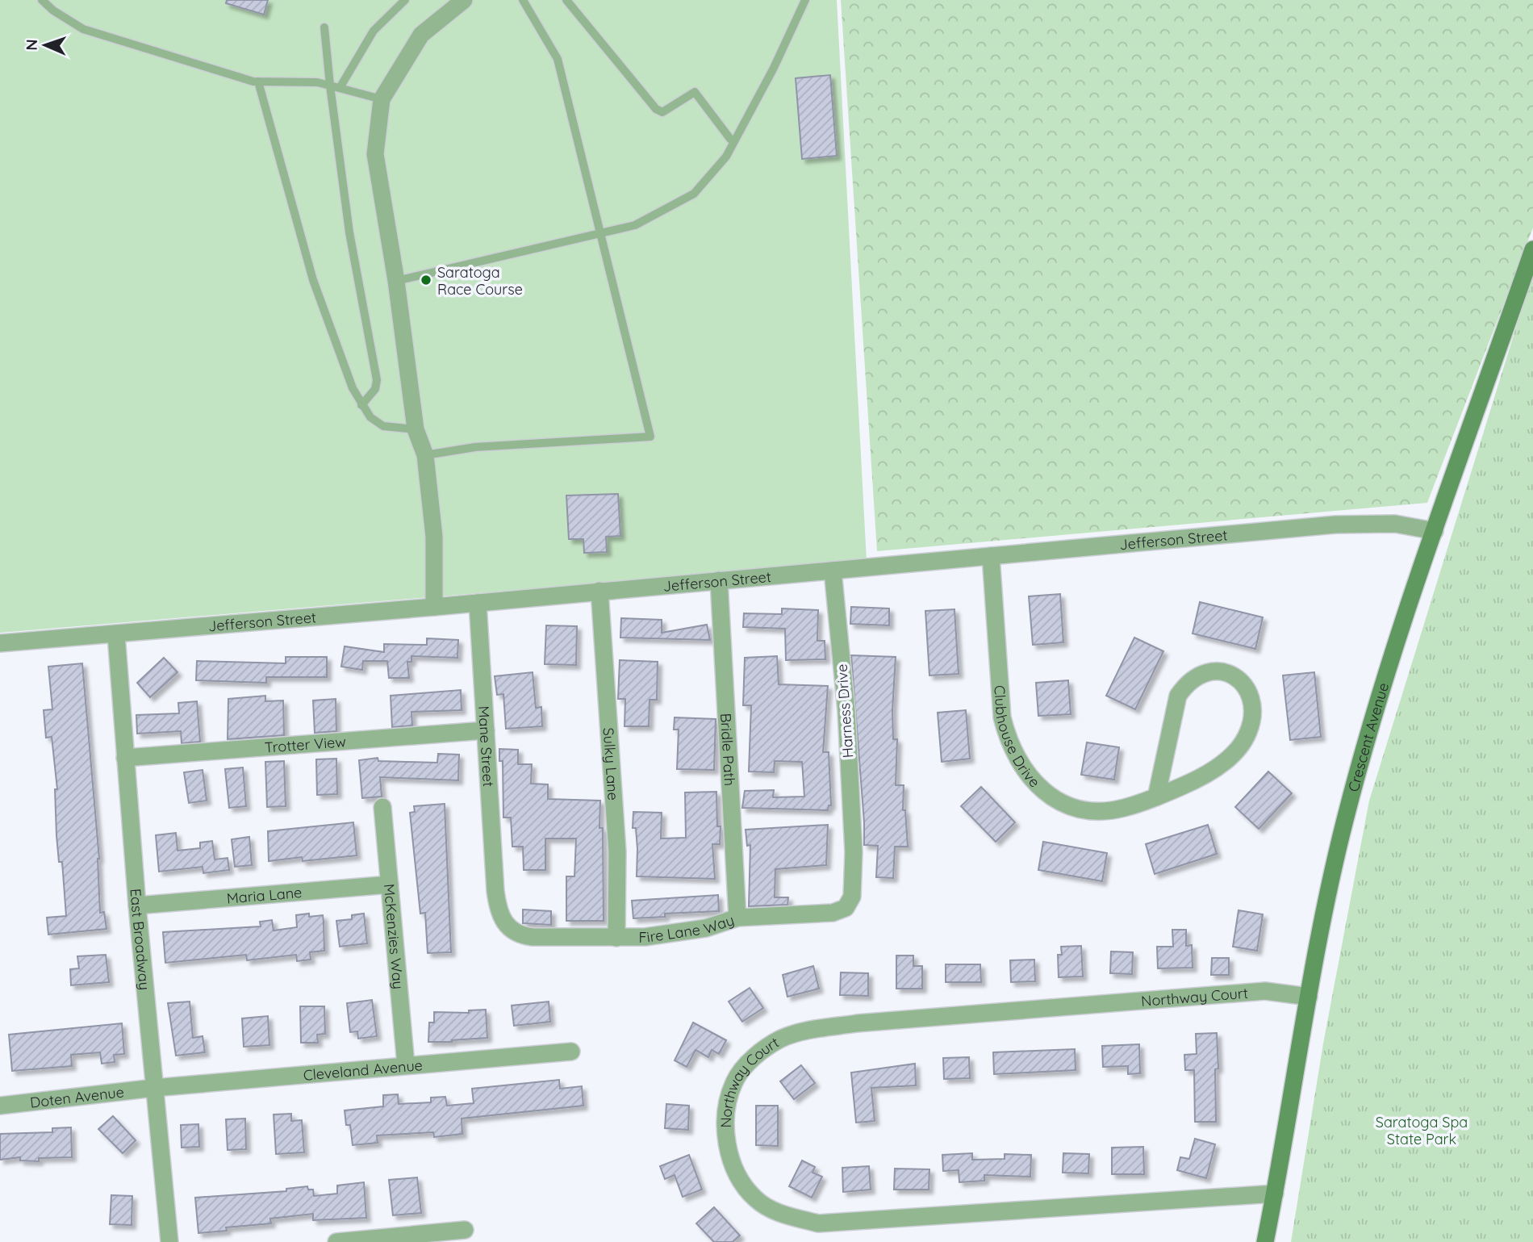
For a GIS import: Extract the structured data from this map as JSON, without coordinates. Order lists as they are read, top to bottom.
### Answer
{
  "streets": {
    "street": [
      "Jefferson Street",
      "Harness Drive",
      "Clubhouse Drive",
      "Crescent Avenue",
      "Trotter View",
      "Mane Street",
      "Bridle Path",
      "Sulky Lane",
      "Maria Lane",
      "Fire Lane Way",
      "McKenzies Way",
      "East Broadway",
      "Northway Court",
      "Cleveland Avenue",
      "Doten Avenue"
    ]
  },
  "crossings": [
    ["Jefferson Street", "Harness Drive"],
    ["Jefferson Street", "Clubhouse Drive"],
    ["Jefferson Street", "Crescent Avenue"],
    ["Jefferson Street", "Mane Street"],
    ["Jefferson Street", "Bridle Path"],
    ["Jefferson Street", "Sulky Lane"],
    ["Jefferson Street", "East Broadway"],
    ["Harness Drive", "Fire Lane Way"],
    ["Crescent Avenue", "Northway Court"],
    ["Trotter View", "Mane Street"],
    ["Trotter View", "East Broadway"],
    ["Mane Street", "Fire Lane Way"],
    ["Bridle Path", "Fire Lane Way"],
    ["Sulky Lane", "Fire Lane Way"],
    ["Maria Lane", "McKenzies Way"],
    ["Maria Lane", "East Broadway"],
    ["McKenzies Way", "Cleveland Avenue"],
    ["East Broadway", "Cleveland Avenue"],
    ["East Broadway", "Doten Avenue"],
    ["Cleveland Avenue", "Doten Avenue"]
  ],
  "parks": ["Saratoga Spa State Park"],
  "places": ["Saratoga Race Course"],
  "north": "left"
}
